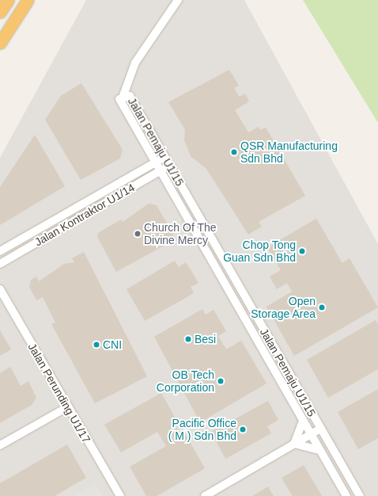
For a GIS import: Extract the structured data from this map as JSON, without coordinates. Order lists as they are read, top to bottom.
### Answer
{
  "streets": {
    "street": ["Jalan Pemaju U1/15", "Jalan Kontraktor U1/14", "Jalan Perunding U1/17"]
  },
  "crossings": [
    ["Jalan Pemaju U1/15", "Jalan Kontraktor U1/14"]
  ],
  "places": [
    "QSR Manufacturing Sdn Bhd",
    "Church Of The Divine Mercy",
    "Chop Tong Guan Sdn Bhd",
    "Open Storage Area",
    "Besi",
    "CNI",
    "OB Tech Corporation",
    "Pacific Office ( M ) Sdn Bhd"
  ]
}
